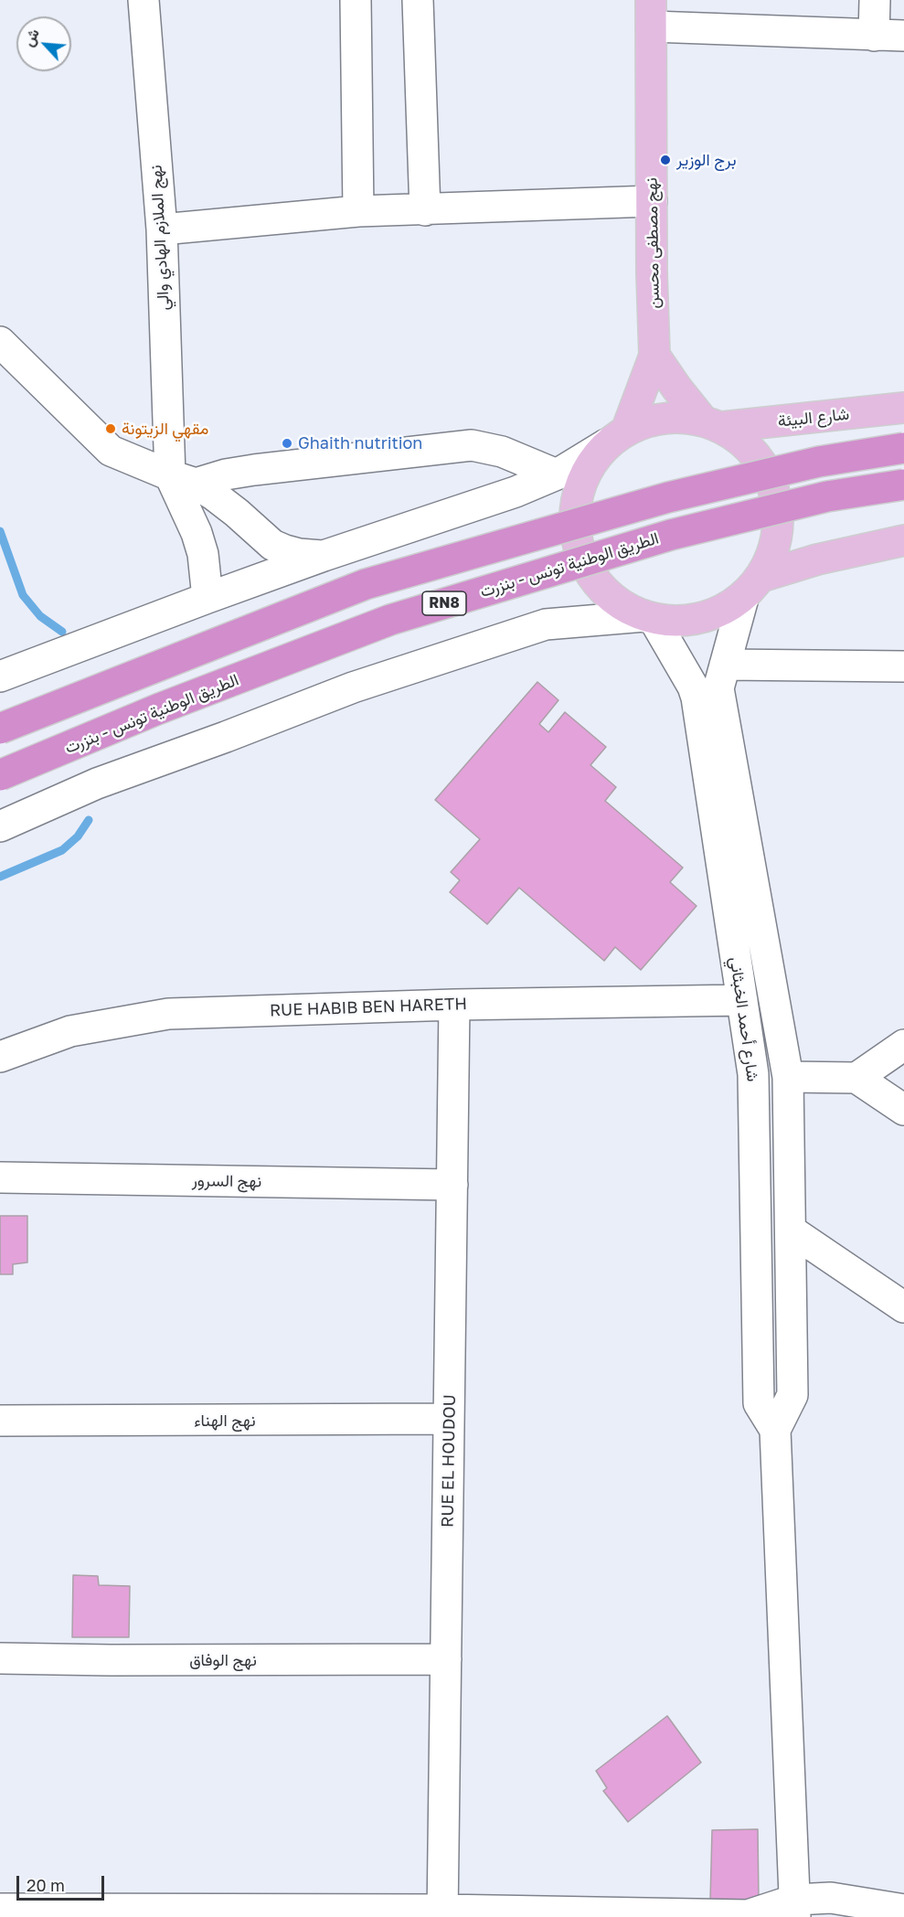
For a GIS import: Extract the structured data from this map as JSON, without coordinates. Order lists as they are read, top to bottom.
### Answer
{
  "streets": {
    "highway": ["الطريق الوطنية تونس - بنزرت", "RN8"],
    "main road": ["نهج مصطفى محسن", "شارع البيئة"],
    "street": [
      "نهج الملازم الهادي والي",
      "RUE HABIB BEN HARETH",
      "شارع أحمد الخبثاني",
      "نهج السرور",
      "نهج الهناء",
      "RUE EL HOUDOU",
      "نهج الوفاق"
    ]
  },
  "crossings": [
    ["RUE HABIB BEN HARETH", "شارع أحمد الخبثاني"],
    ["RUE HABIB BEN HARETH", "RUE EL HOUDOU"],
    ["نهج السرور", "RUE EL HOUDOU"],
    ["نهج الهناء", "RUE EL HOUDOU"],
    ["RUE EL HOUDOU", "نهج الوفاق"]
  ],
  "places": ["برج الوزير", "مقهي الزيتونة", "Ghaith nutrition"],
  "scale_bar": "20 m",
  "north": "top left"
}
